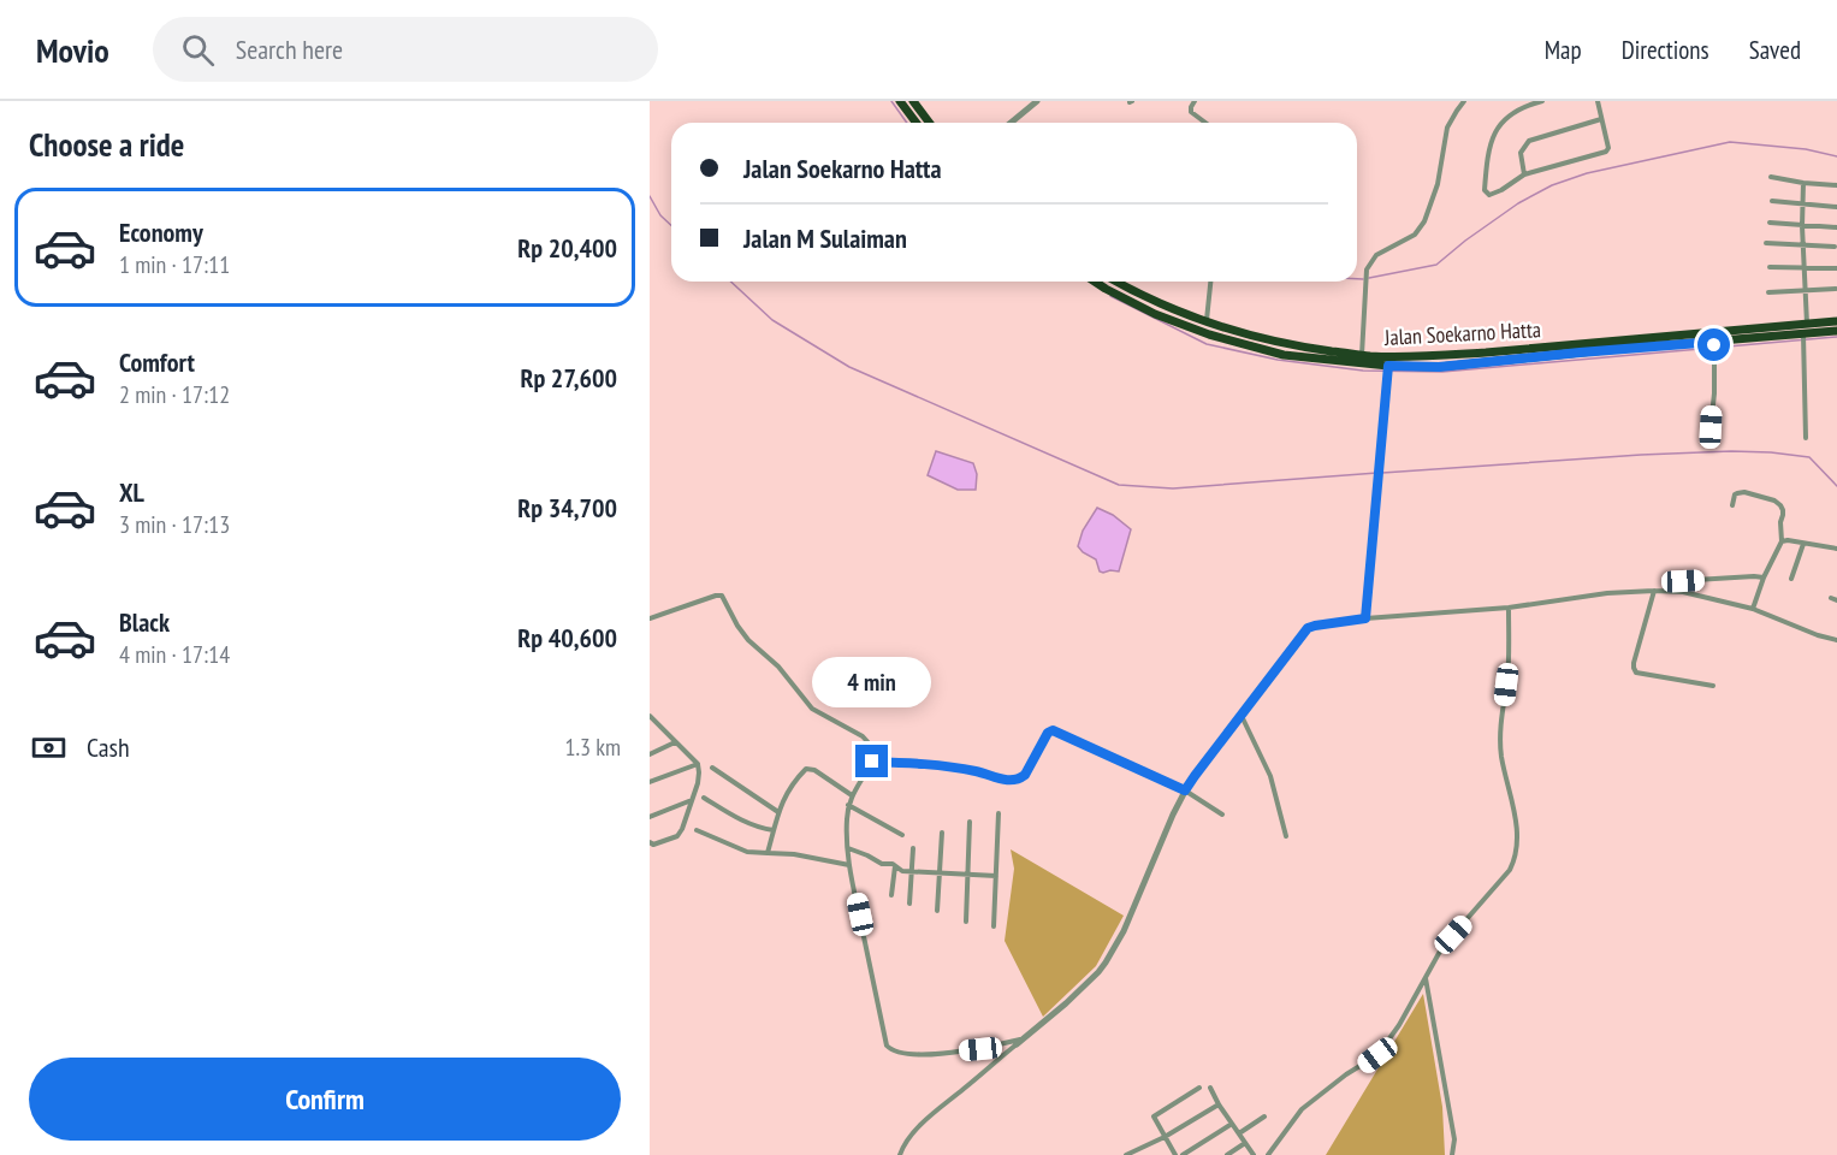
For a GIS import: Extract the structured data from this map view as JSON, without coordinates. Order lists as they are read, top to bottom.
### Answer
{
  "streets": {
    "highway": ["Jalan Soekarno Hatta"]
  },
  "page": {
    "header": "Movio",
    "search": "Search here",
    "nav": ["Map", "Directions", "Saved"],
    "heading": "Choose a ride",
    "banner": ["Jalan Soekarno Hatta", "Jalan M Sulaiman"],
    "list": [
      {
        "name": "Economy",
        "note": "1 min · 17:11",
        "value": "Rp 20,400"
      },
      {
        "name": "Comfort",
        "note": "2 min · 17:12",
        "value": "Rp 27,600"
      },
      {
        "name": "XL",
        "note": "3 min · 17:13",
        "value": "Rp 34,700"
      },
      {
        "name": "Black",
        "note": "4 min · 17:14",
        "value": "Rp 40,600"
      }
    ],
    "bubble": "4 min",
    "pay": ["Cash", "1.3 km"],
    "buttons": "Confirm"
  }
}
